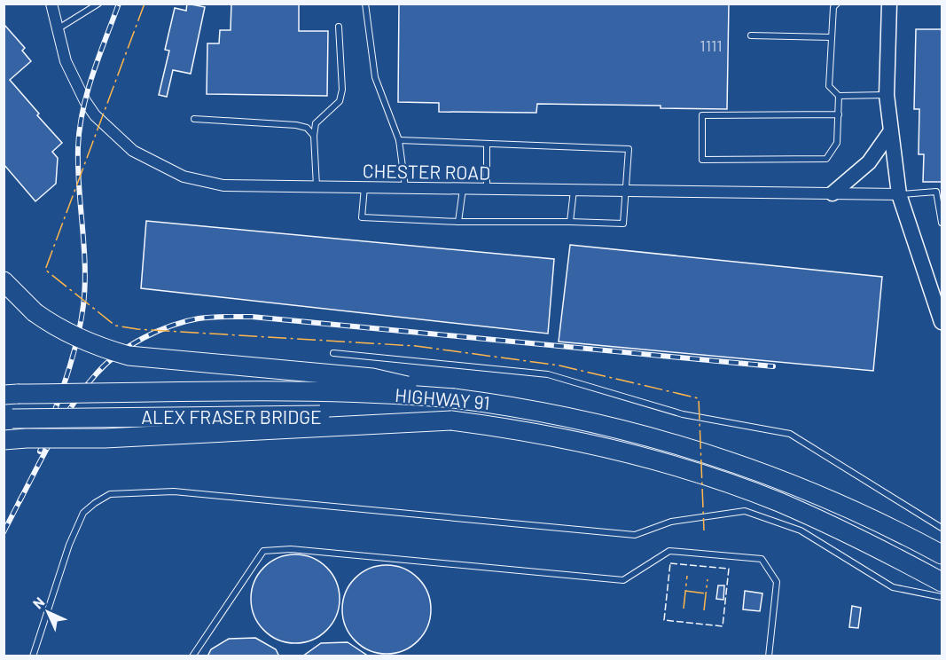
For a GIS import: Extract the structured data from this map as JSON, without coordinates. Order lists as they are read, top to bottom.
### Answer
{
  "streets": {
    "highway": ["HIGHWAY 91", "ALEX FRASER BRIDGE"],
    "street": ["CHESTER ROAD"]
  },
  "crossings": [
    ["HIGHWAY 91", "ALEX FRASER BRIDGE"]
  ],
  "house_numbers": ["1111"],
  "north": "top left"
}
